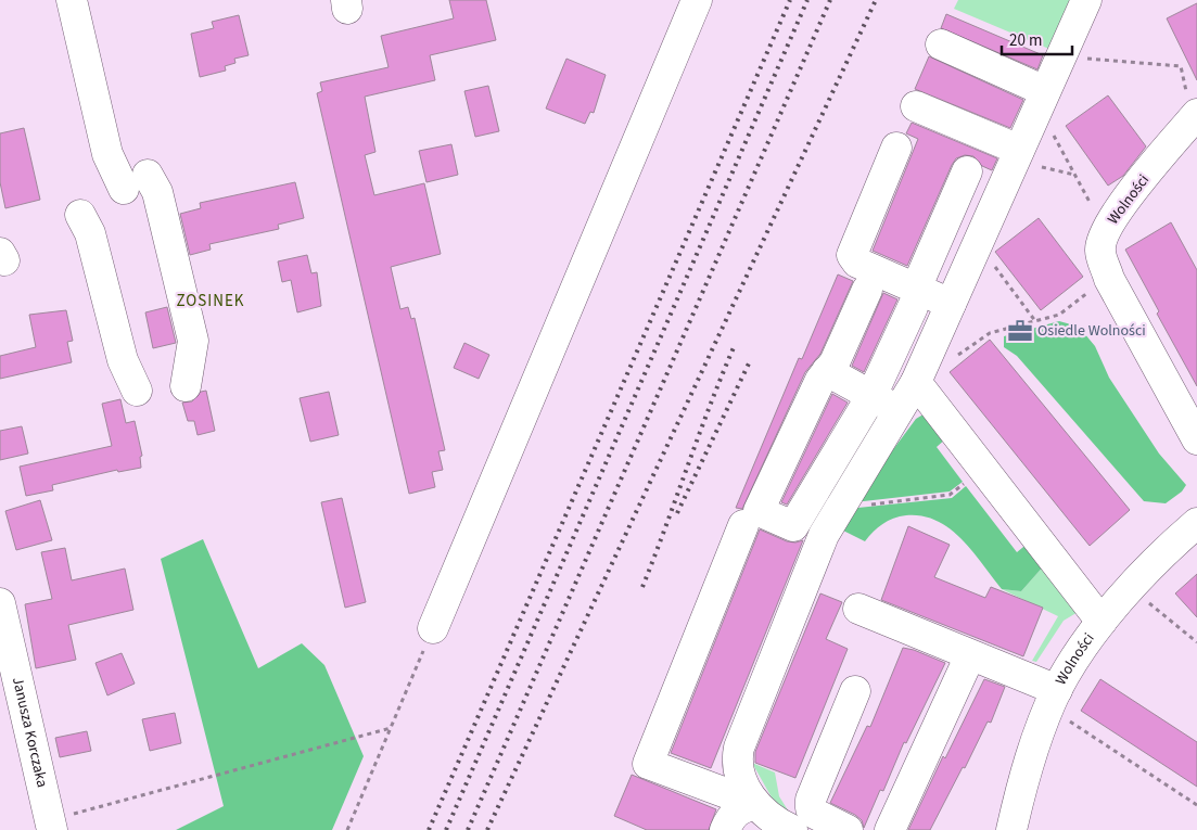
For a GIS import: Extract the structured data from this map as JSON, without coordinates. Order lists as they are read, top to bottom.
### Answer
{
  "streets": {
    "street": ["Wolności", "Janusza Korczaka"]
  },
  "districts": ["ZOSINEK"],
  "places": {
    "office": ["Osiedle Wolności"]
  },
  "scale_bar": "20 m"
}
